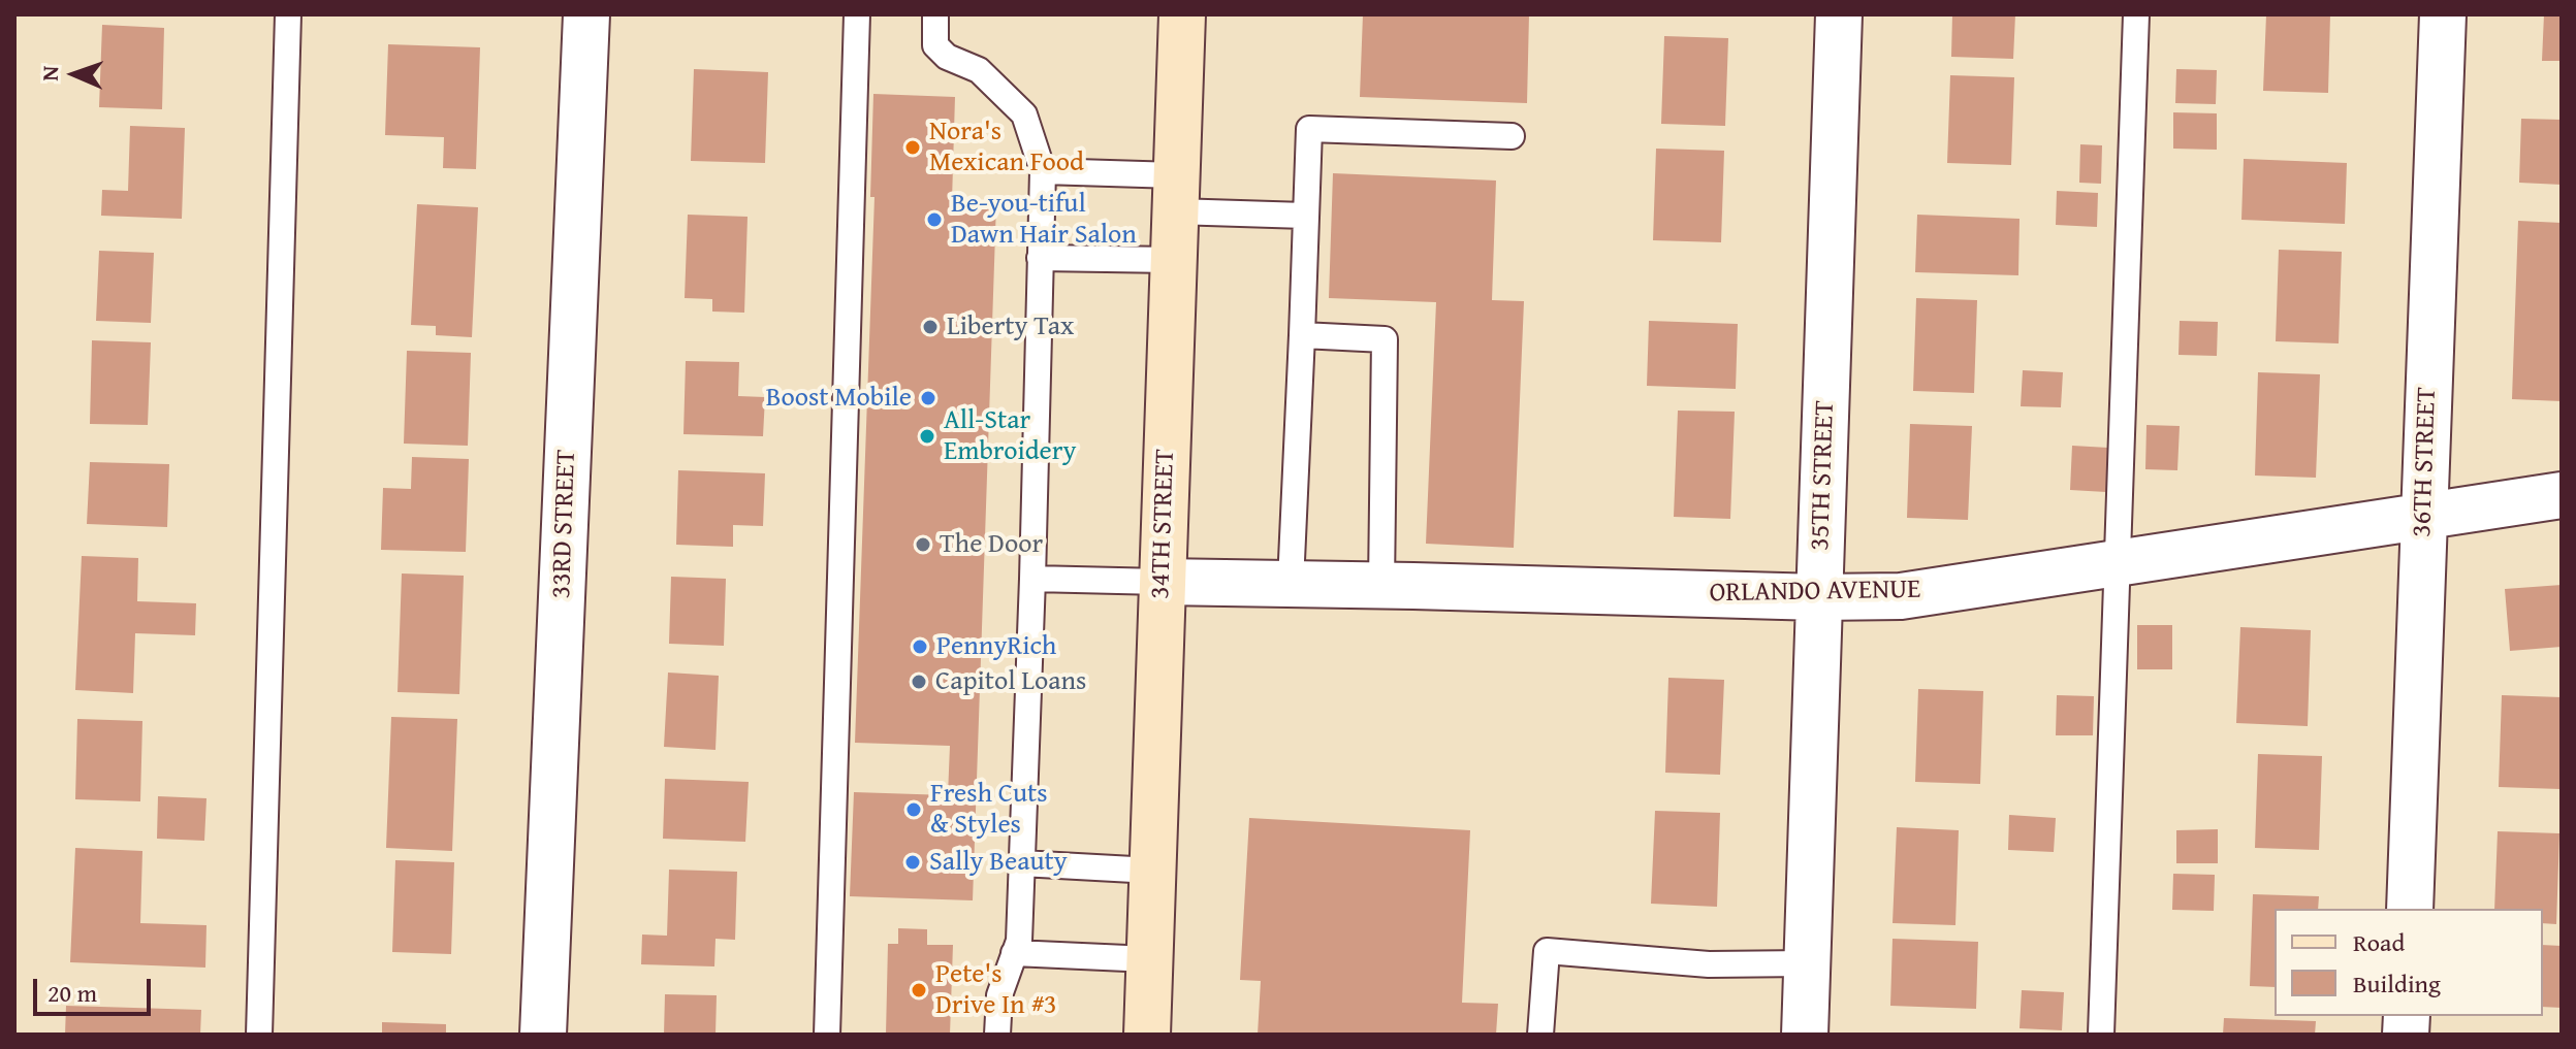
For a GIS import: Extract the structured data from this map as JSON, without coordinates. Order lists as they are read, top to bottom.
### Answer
{
  "streets": {
    "main road": ["34TH STREET"],
    "street": [
      "36TH STREET",
      "35TH STREET",
      "33RD STREET",
      "ORLANDO AVENUE"
    ]
  },
  "crossings": [
    ["36TH STREET", "ORLANDO AVENUE"],
    ["35TH STREET", "ORLANDO AVENUE"],
    ["34TH STREET", "ORLANDO AVENUE"]
  ],
  "places": [
    "Nora's Mexican Food",
    "Be-you-tiful Dawn Hair Salon",
    "Liberty Tax",
    "Boost Mobile",
    "All-Star Embroidery",
    "The Door",
    "PennyRich",
    "Capitol Loans",
    "Fresh Cuts & Styles",
    "Sally Beauty",
    "Pete's Drive In #3"
  ],
  "legend": ["Road", "Building"],
  "scale_bar": "20 m",
  "north": "left"
}
